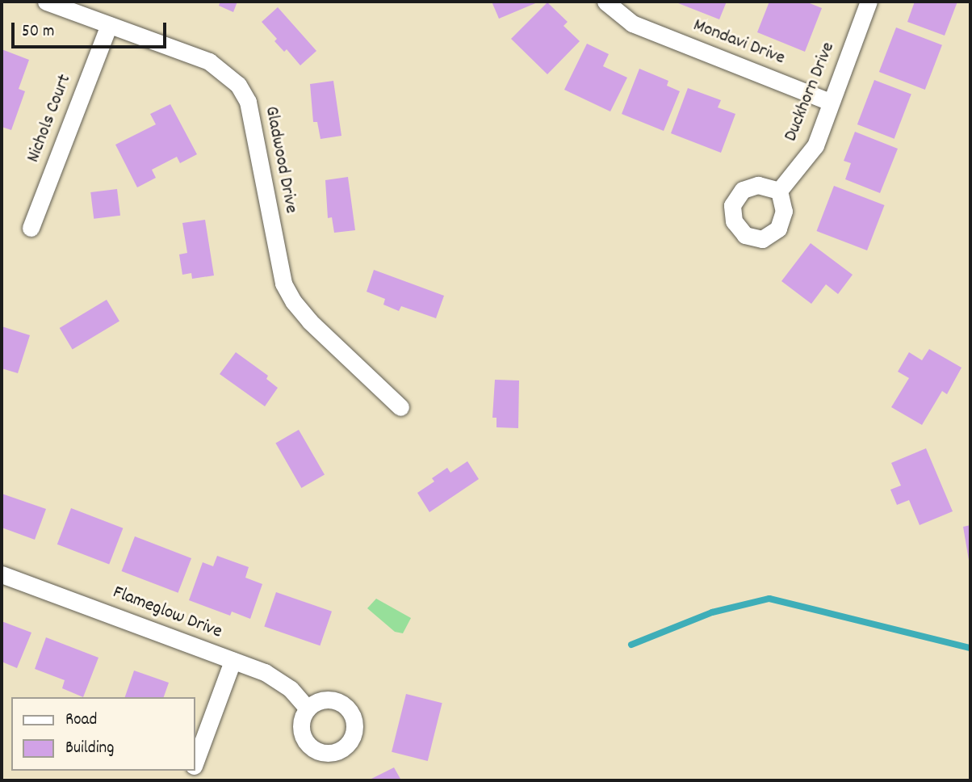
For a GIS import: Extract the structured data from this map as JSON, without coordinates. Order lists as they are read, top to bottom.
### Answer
{
  "streets": {
    "street": [
      "Mondavi Drive",
      "Duckhorn Drive",
      "Nichols Court",
      "Gladwood Drive",
      "Flameglow Drive"
    ]
  },
  "crossings": [
    ["Mondavi Drive", "Duckhorn Drive"],
    ["Nichols Court", "Gladwood Drive"]
  ],
  "legend": ["Road", "Building"],
  "scale_bar": "50 m"
}
